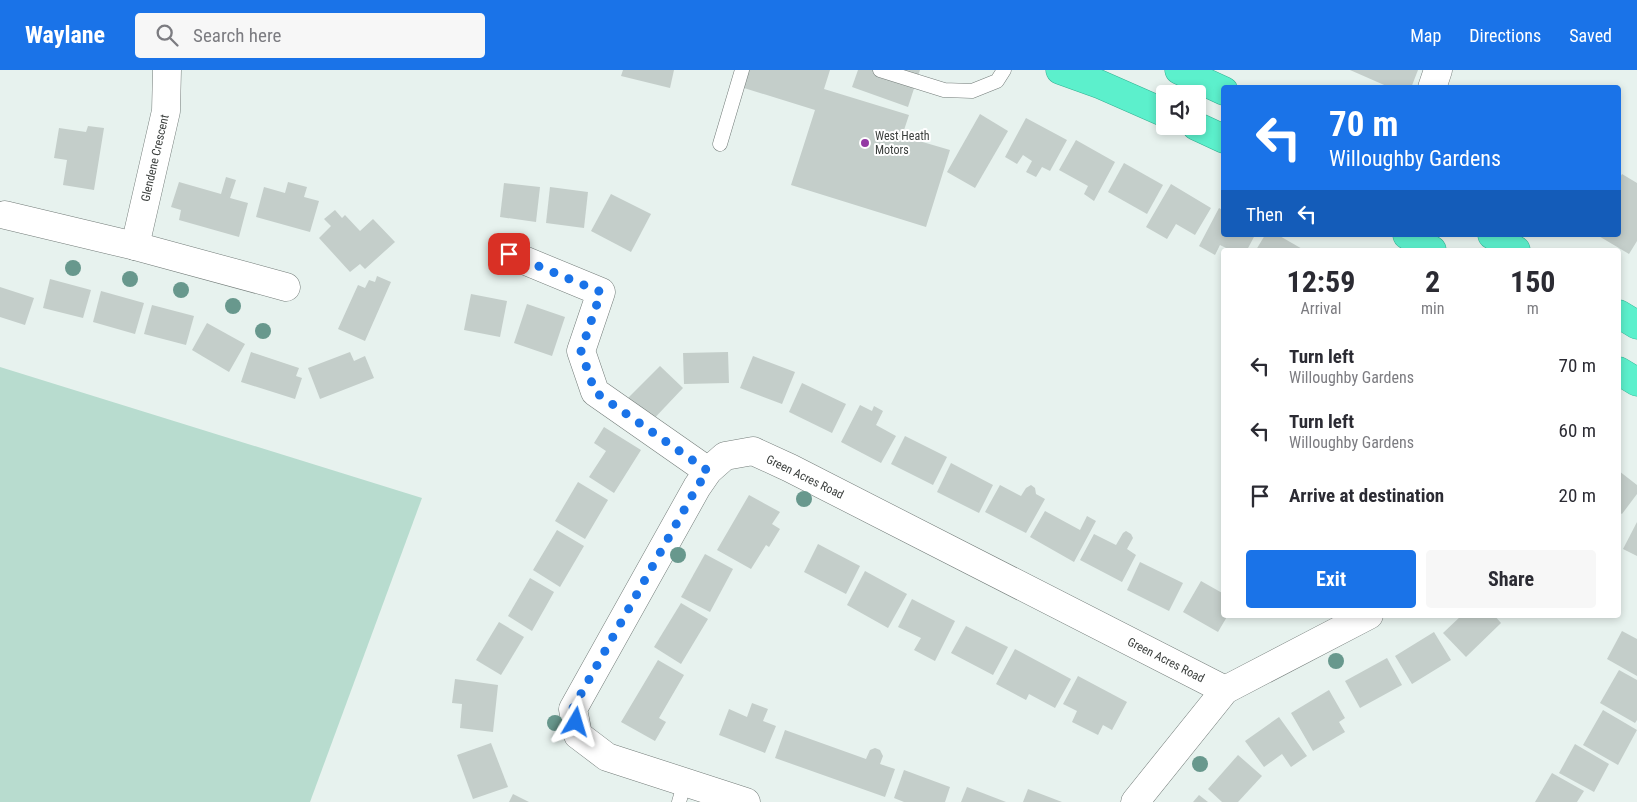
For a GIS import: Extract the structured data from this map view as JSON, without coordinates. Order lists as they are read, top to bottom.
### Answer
{
  "streets": {
    "street": ["Glendene Crescent", "Green Acres Road"]
  },
  "places": ["West Heath Motors"],
  "page": {
    "header": "Waylane",
    "search": "Search here",
    "nav": ["Map", "Directions", "Saved"],
    "turn": ["70 m", "Willoughby Gardens"],
    "then": "Then",
    "eta": [
      "12:59",
      "Arrival",
      "2",
      "min",
      "150",
      "m"
    ],
    "list": [
      {
        "name": "Turn left",
        "note": "Willoughby Gardens",
        "value": "70 m"
      },
      {
        "name": "Turn left",
        "note": "Willoughby Gardens",
        "value": "60 m"
      },
      {
        "name": "Arrive at destination",
        "value": "20 m"
      }
    ],
    "buttons": ["Exit", "Share"]
  }
}
